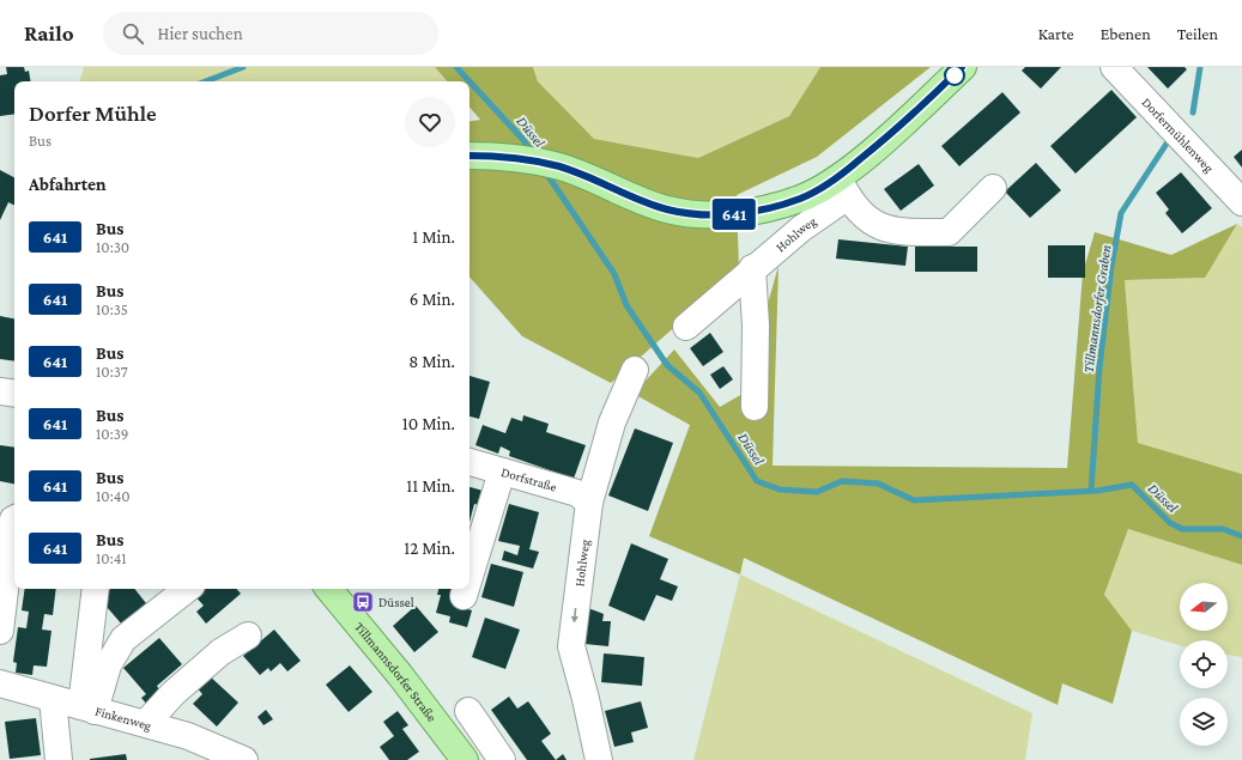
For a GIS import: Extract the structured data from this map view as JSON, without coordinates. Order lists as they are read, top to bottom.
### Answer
{
  "streets": {
    "main road": ["Tillmannsdorfer Straße"],
    "street": [
      "Dorfermühlenweg",
      "Hohlweg",
      "Dorfstraße",
      "Finkenweg"
    ]
  },
  "crossings": [
    ["Hohlweg", "Dorfstraße"]
  ],
  "water": ["Düssel", "Tillmannsdorfer Graben"],
  "places": {
    "bus stop": ["Düssel"]
  },
  "lines": ["bus line 641"],
  "north": "left",
  "page": {
    "header": "Railo",
    "search": "Hier suchen",
    "nav": ["Karte", "Ebenen", "Teilen"],
    "on_map": "641",
    "heading": [
      ["Dorfer Mühle", "Bus"],
      "Abfahrten"
    ],
    "list": [
      {
        "mark": "641",
        "name": "Bus",
        "note": "10:30",
        "value": "1 Min."
      },
      {
        "mark": "641",
        "name": "Bus",
        "note": "10:35",
        "value": "6 Min."
      },
      {
        "mark": "641",
        "name": "Bus",
        "note": "10:37",
        "value": "8 Min."
      },
      {
        "mark": "641",
        "name": "Bus",
        "note": "10:39",
        "value": "10 Min."
      },
      {
        "mark": "641",
        "name": "Bus",
        "note": "10:40",
        "value": "11 Min."
      },
      {
        "mark": "641",
        "name": "Bus",
        "note": "10:41",
        "value": "12 Min."
      }
    ]
  }
}
